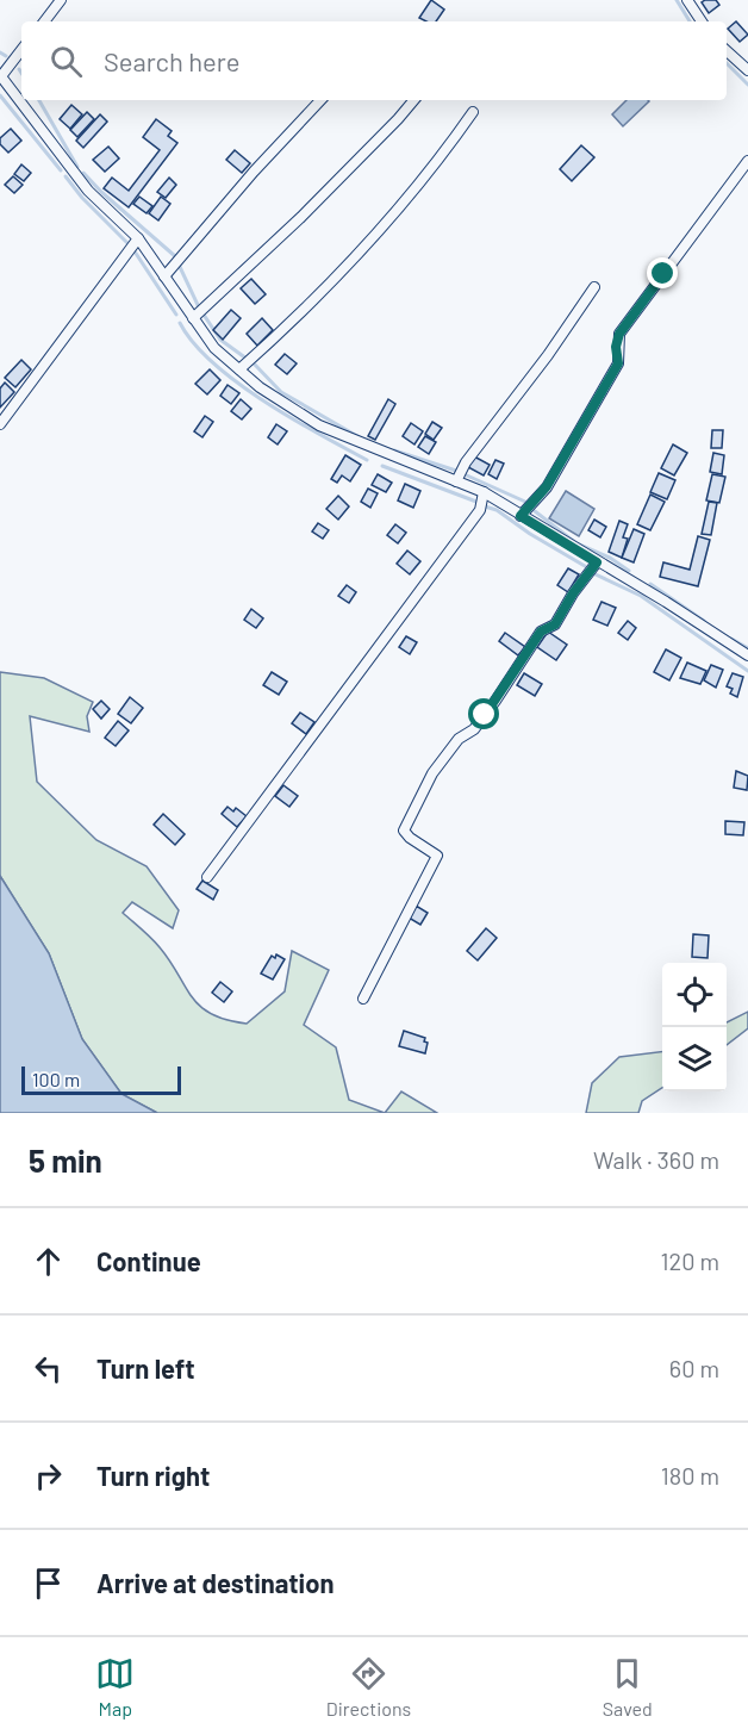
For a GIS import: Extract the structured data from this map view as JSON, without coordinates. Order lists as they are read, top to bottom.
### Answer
{
  "scale_bar": "100 m",
  "page": {
    "search": "Search here",
    "scale": "100 m",
    "heading": ["5 min", "Walk · 360 m"],
    "list": [
      ["Continue", "120 m"],
      ["Turn left", "60 m"],
      ["Turn right", "180 m"],
      "Arrive at destination"
    ],
    "nav": ["Map", "Directions", "Saved"]
  }
}
